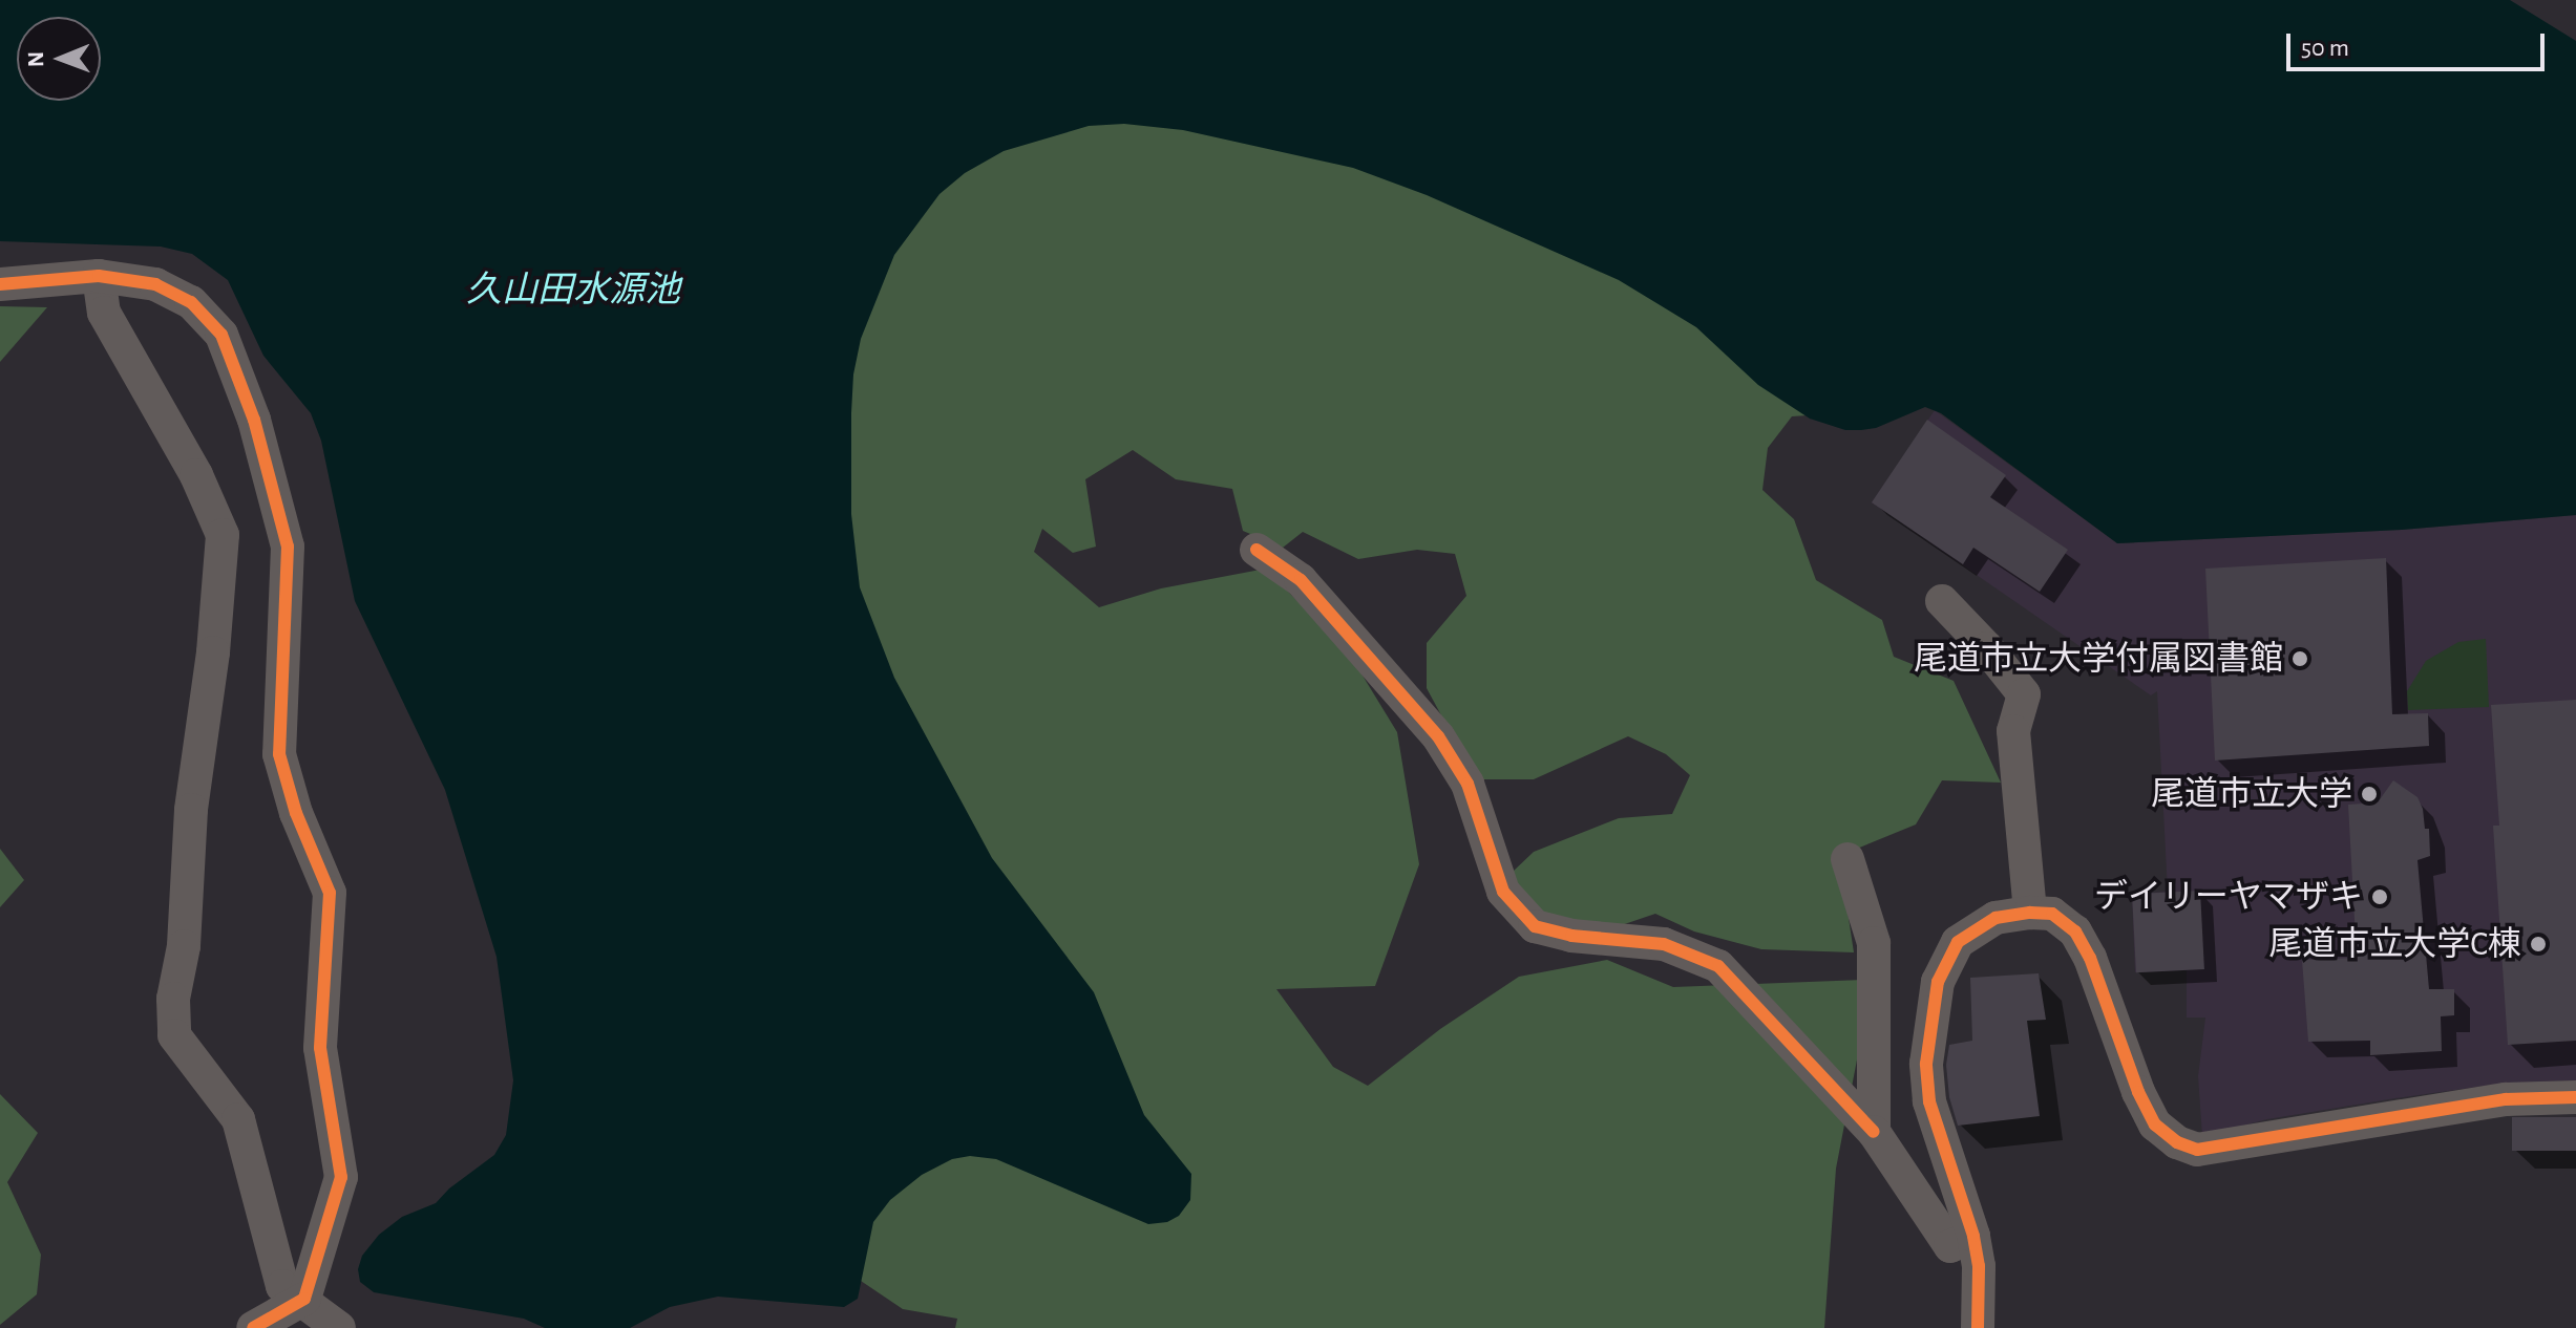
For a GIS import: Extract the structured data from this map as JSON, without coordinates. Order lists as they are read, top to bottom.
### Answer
{
  "water": ["久山田水源池"],
  "places": [
    "尾道市立大学付属図書館",
    "尾道市立大学",
    "デイリーヤマザキ",
    "尾道市立大学C棟"
  ],
  "scale_bar": "50 m",
  "north": "left"
}
